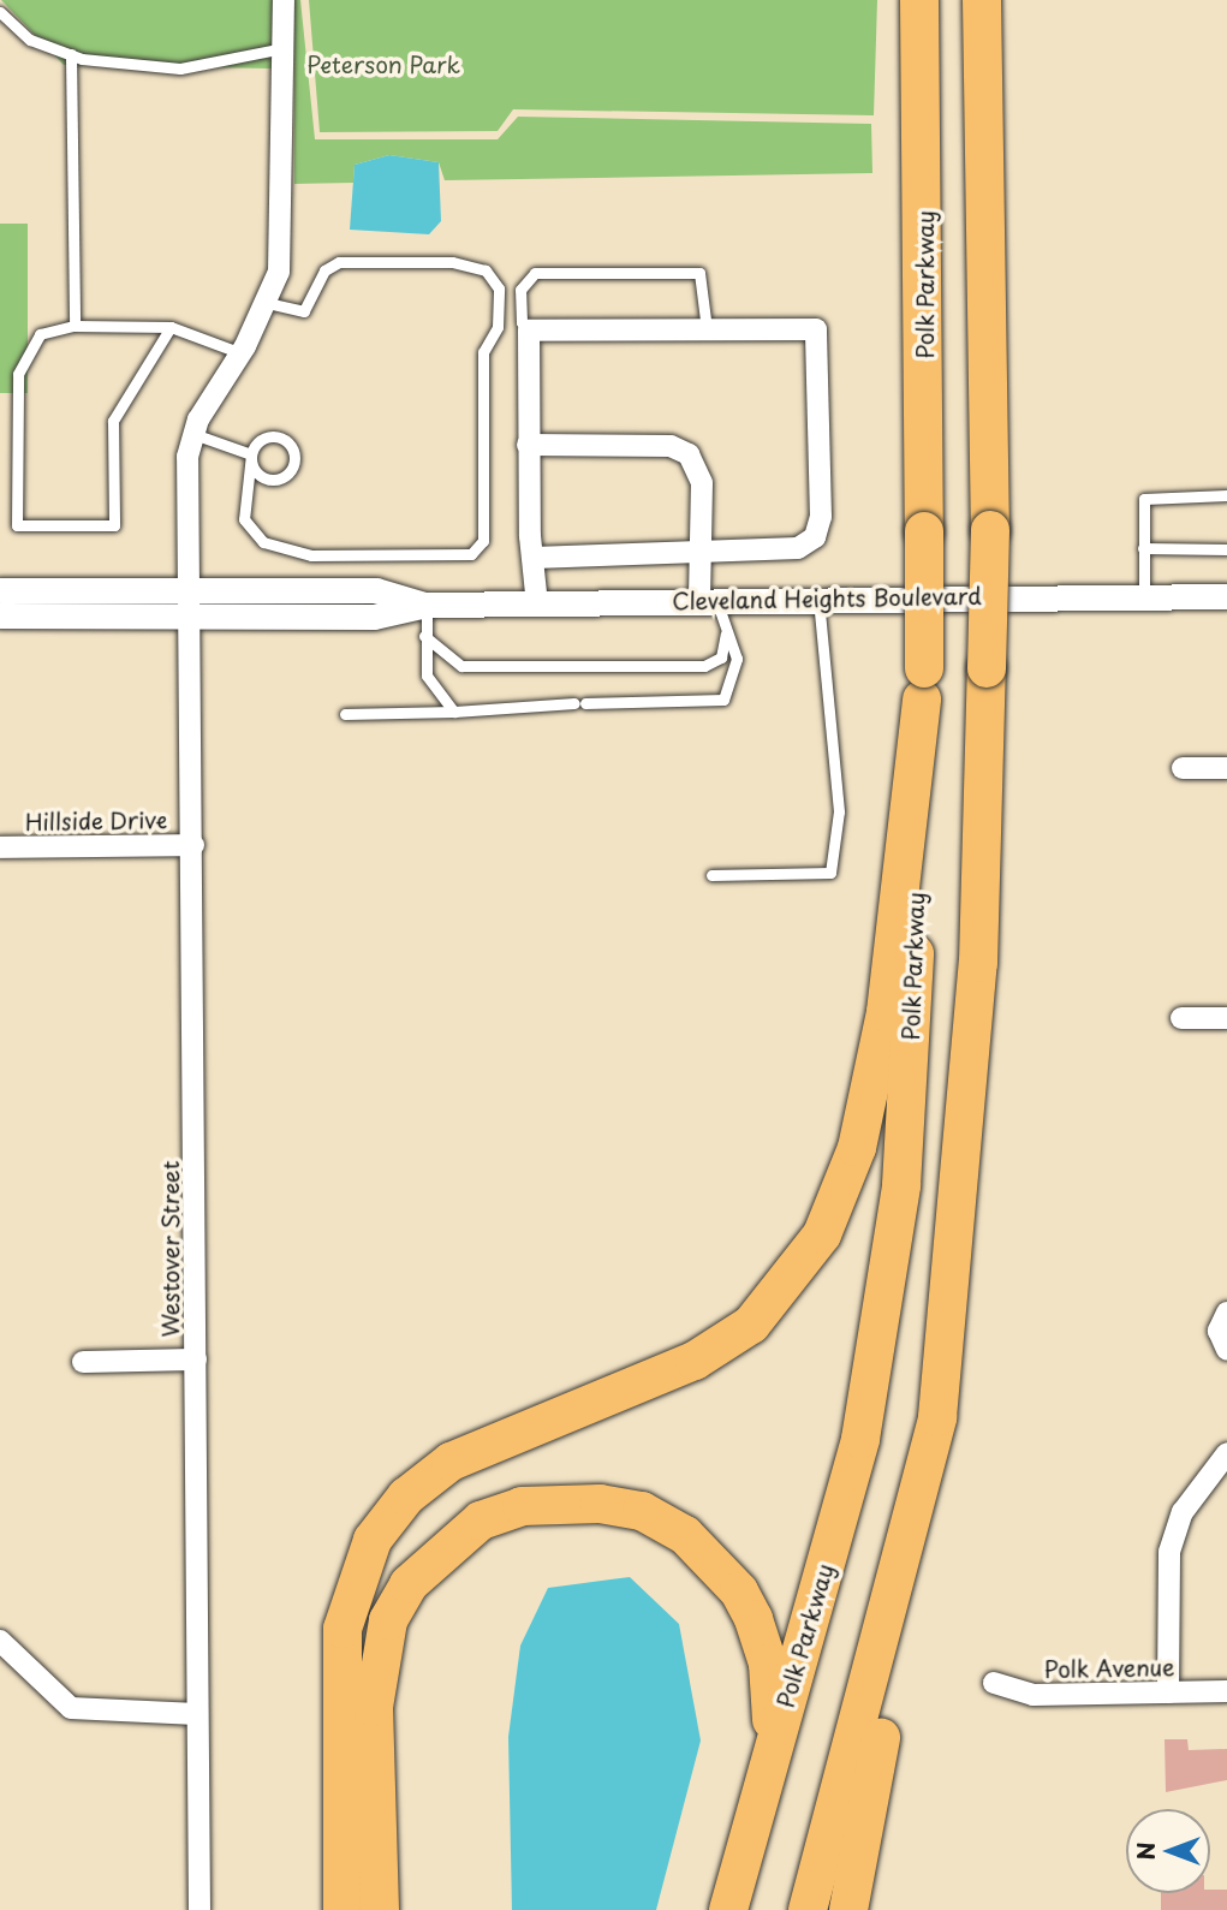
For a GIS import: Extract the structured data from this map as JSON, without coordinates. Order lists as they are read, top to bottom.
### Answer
{
  "streets": {
    "highway": ["Polk Parkway"],
    "street": [
      "Cleveland Heights Boulevard",
      "Hillside Drive",
      "Westover Street",
      "Polk Avenue"
    ]
  },
  "crossings": [
    ["Cleveland Heights Boulevard", "Westover Street"],
    ["Hillside Drive", "Westover Street"]
  ],
  "parks": ["Peterson Park"],
  "north": "left"
}
